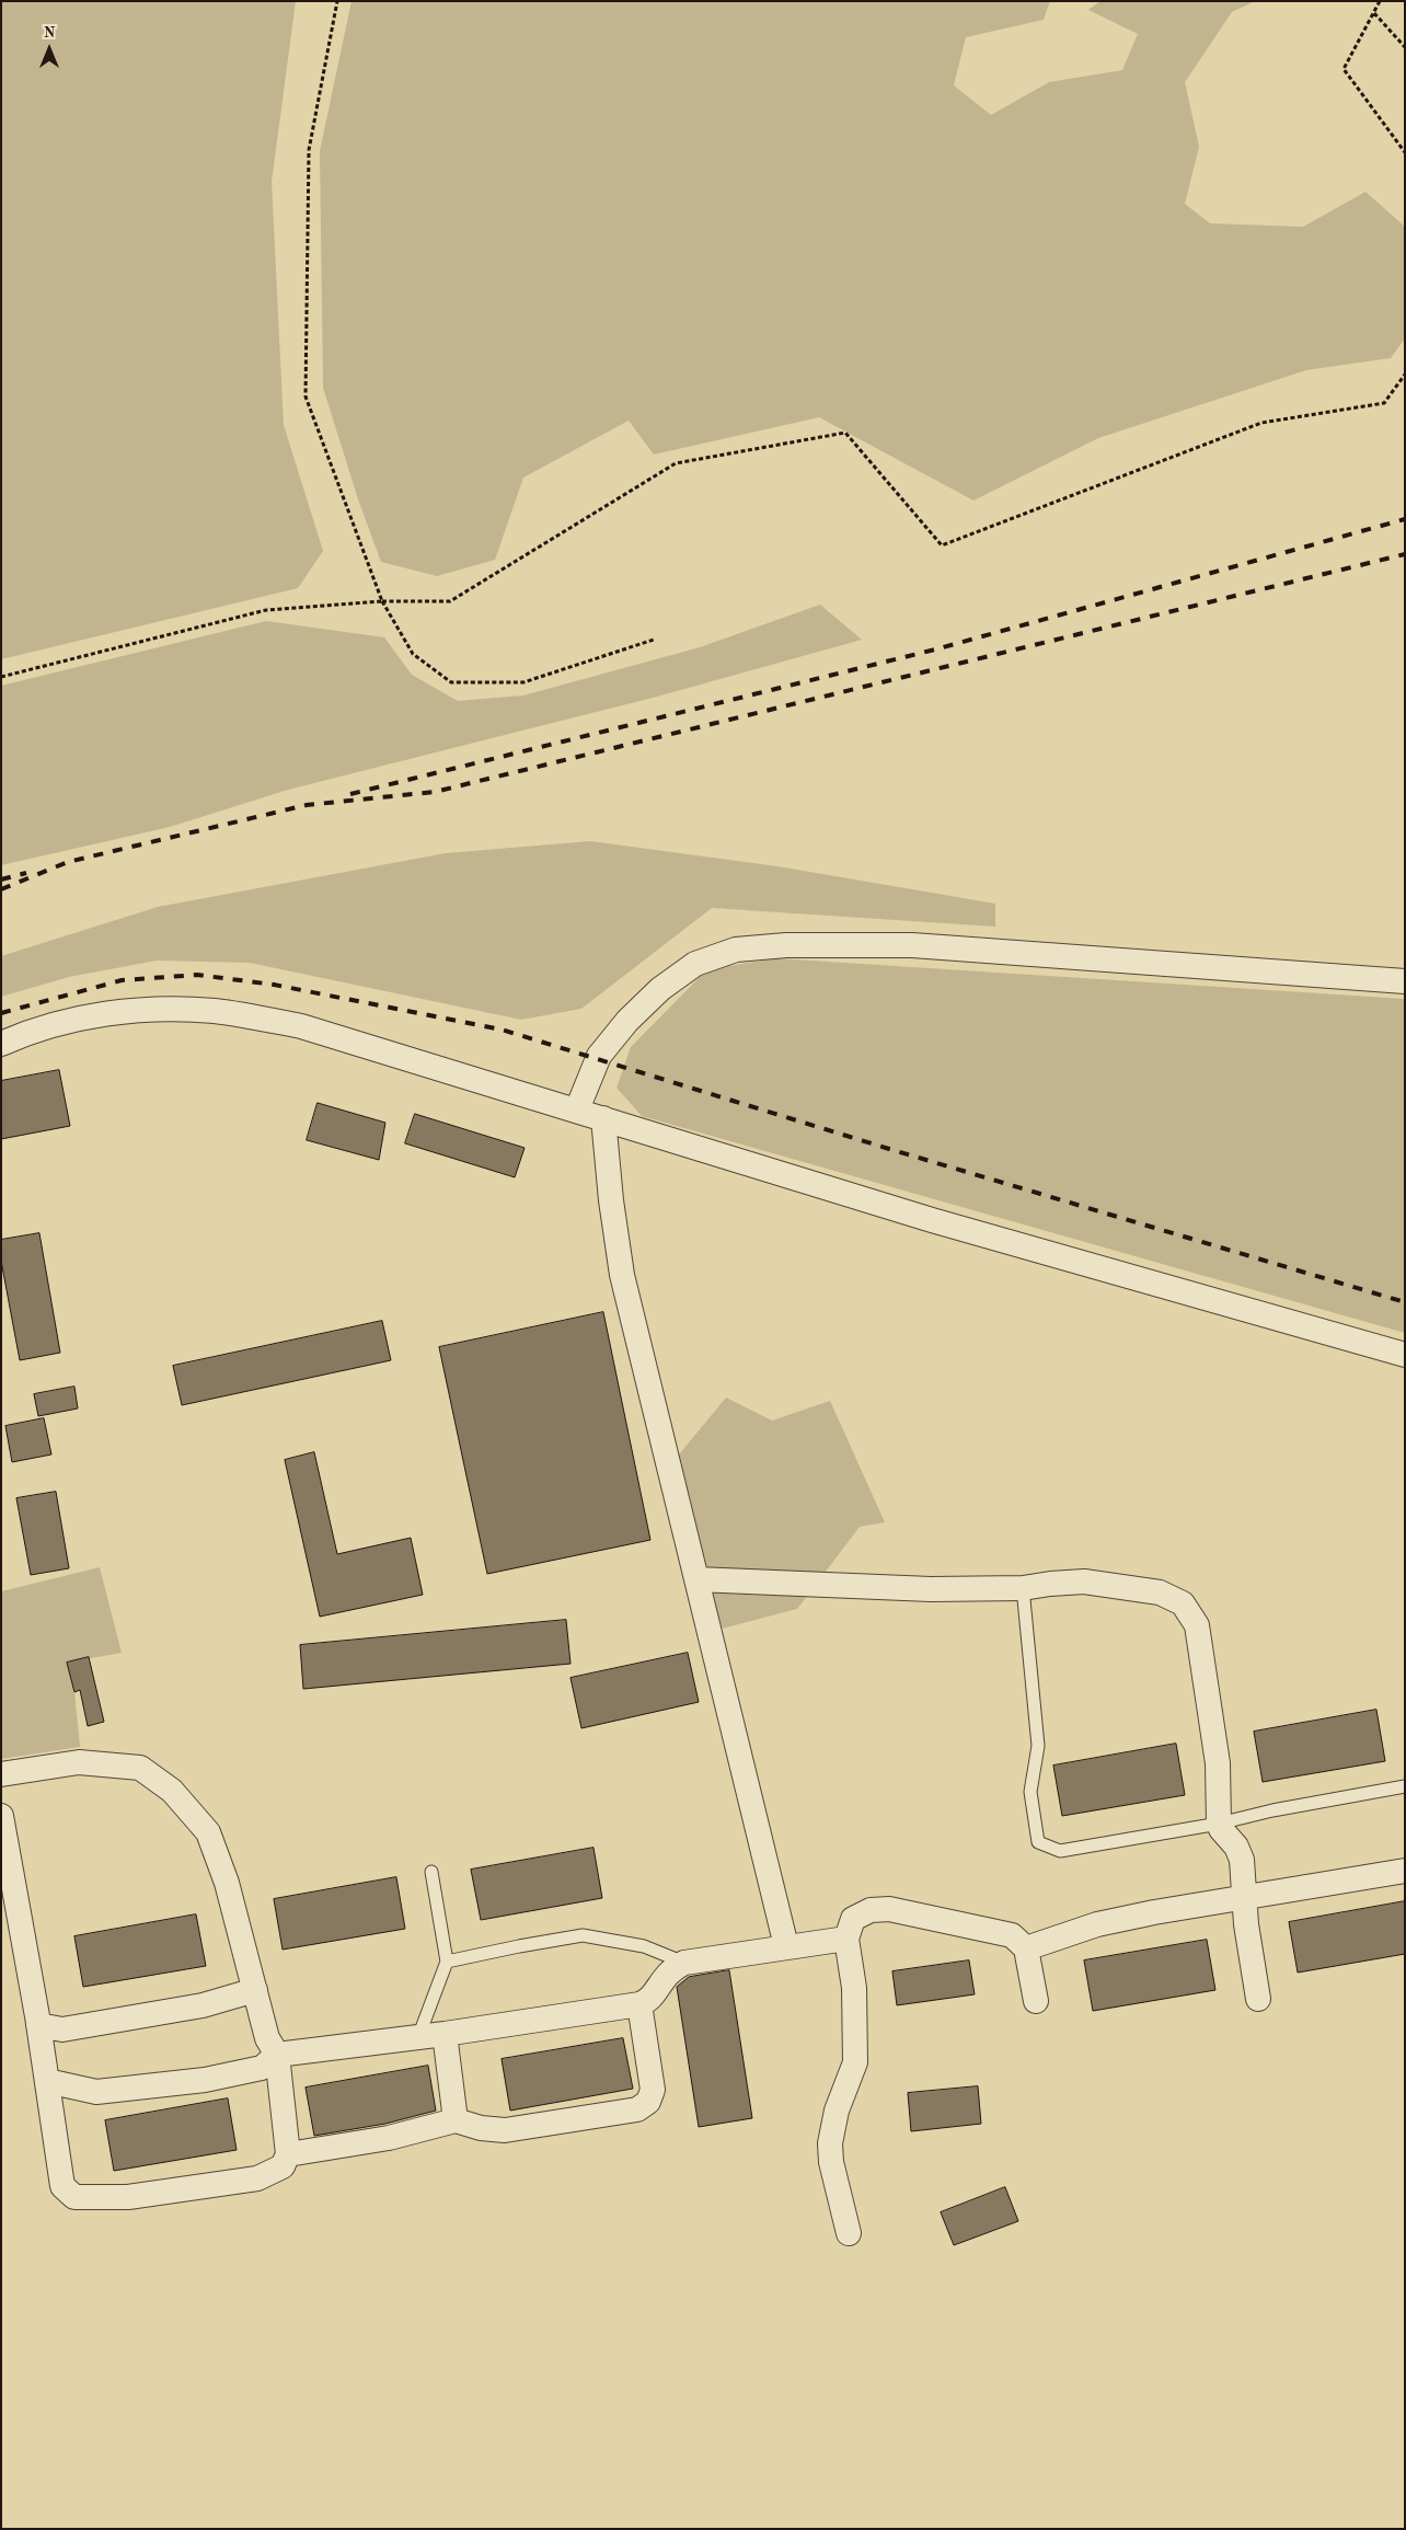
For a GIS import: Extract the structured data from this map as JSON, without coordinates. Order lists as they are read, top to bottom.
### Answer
{
  "north": "top"
}
